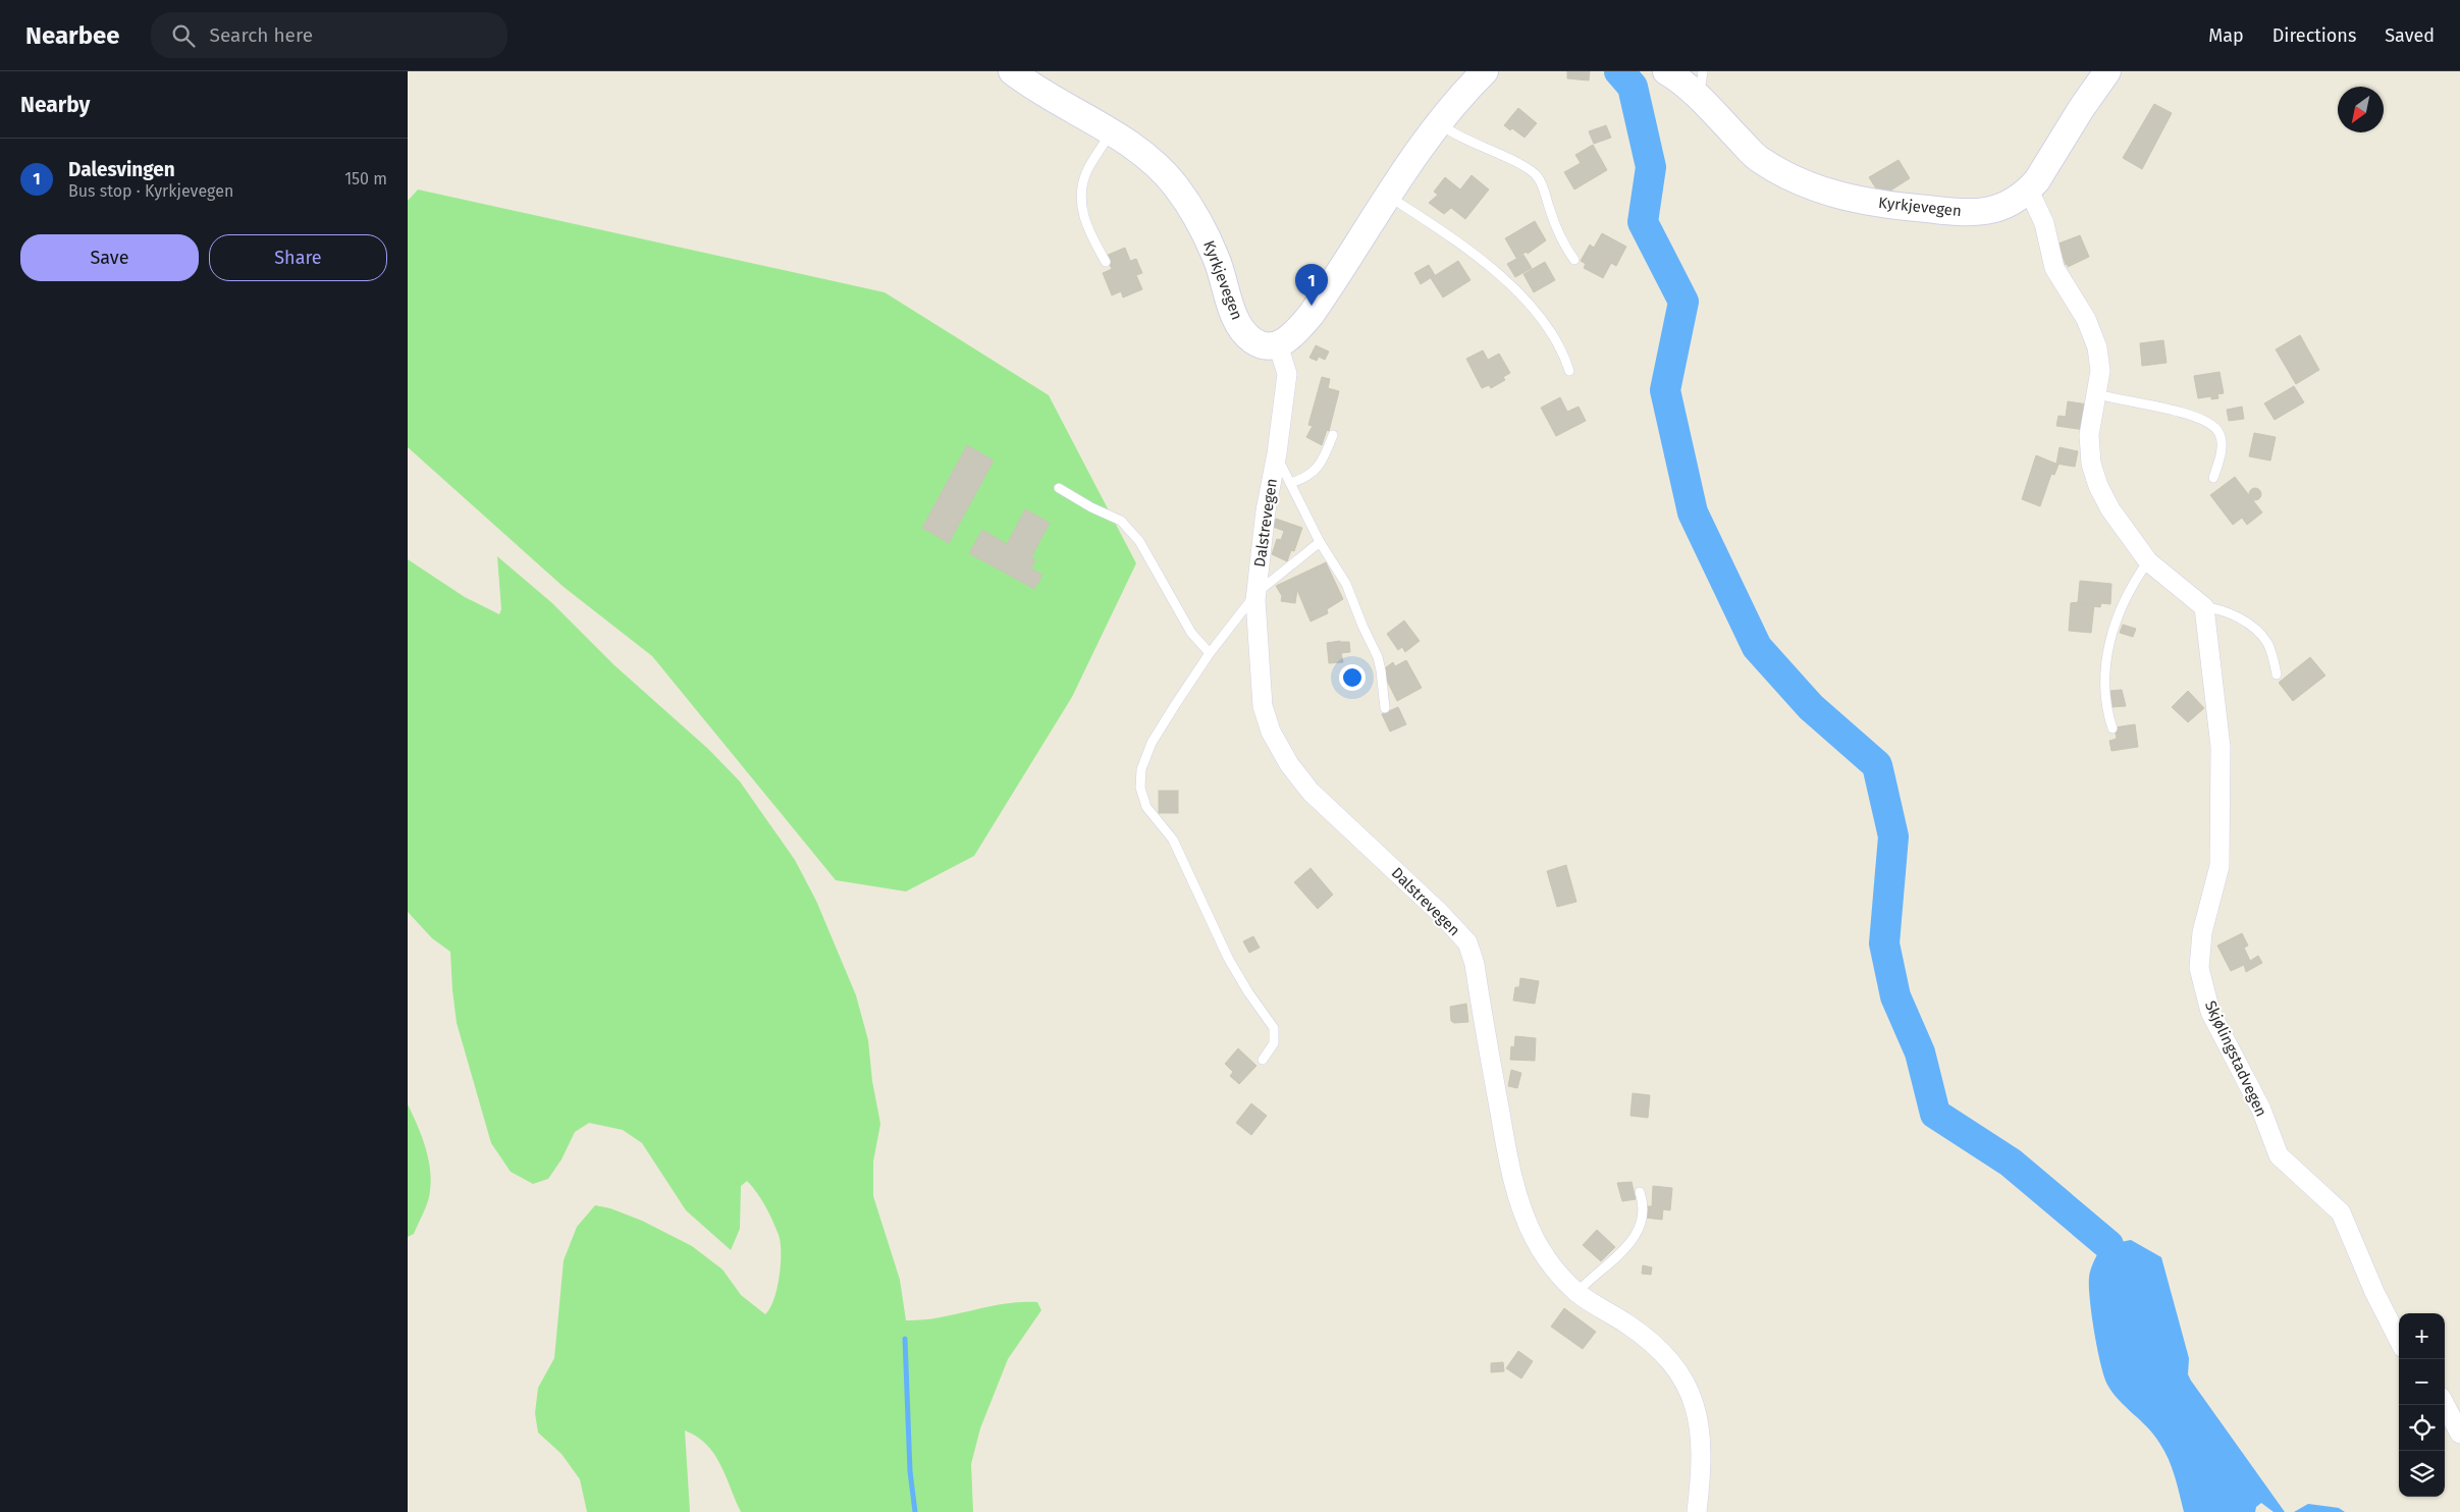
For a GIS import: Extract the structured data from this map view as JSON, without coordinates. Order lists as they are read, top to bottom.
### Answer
{
  "streets": {
    "main road": ["Kyrkjevegen"],
    "street": ["Dalstrevegen", "Skjølingstadvegen"]
  },
  "crossings": [
    ["Kyrkjevegen", "Dalstrevegen"]
  ],
  "north": "bottom left",
  "page": {
    "header": "Nearbee",
    "search": "Search here",
    "nav": ["Map", "Directions", "Saved"],
    "heading": "Nearby",
    "list": [
      {
        "mark": "1",
        "name": "Dalesvingen",
        "note": "Bus stop · Kyrkjevegen",
        "value": "150 m"
      }
    ],
    "buttons": ["Save", "Share"],
    "pins": "1",
    "map_buttons": ["+", "−"]
  }
}
